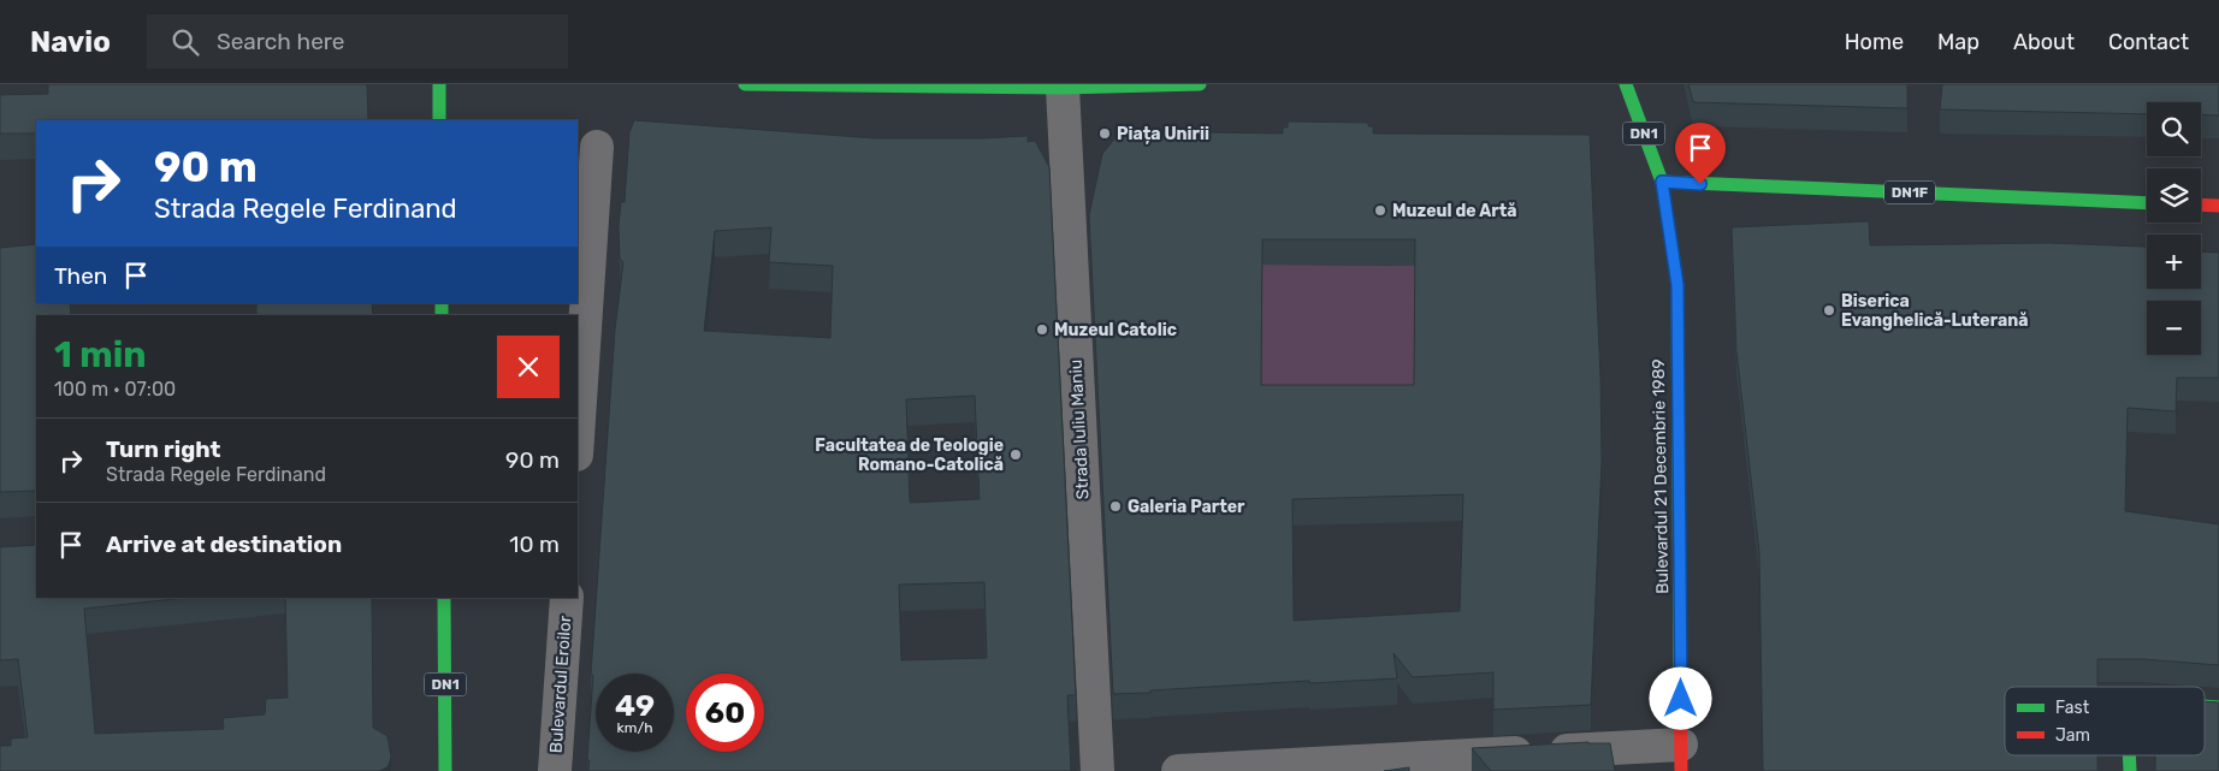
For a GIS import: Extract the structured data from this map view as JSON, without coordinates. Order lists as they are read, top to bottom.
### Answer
{
  "streets": {
    "main road": ["DN1", "DN1F", "Bulevardul 21 Decembrie 1989"],
    "street": ["Strada Iuliu Maniu", "Bulevardul Eroilor"]
  },
  "crossings": [
    ["DN1", "DN1F"],
    ["DN1", "Bulevardul 21 Decembrie 1989"],
    ["DN1F", "Bulevardul 21 Decembrie 1989"]
  ],
  "places": [
    "Piața Unirii",
    "Muzeul de Artă",
    "Biserica Evanghelică-Luterană",
    "Muzeul Catolic",
    "Facultatea de Teologie Romano-Catolică",
    "Galeria Parter"
  ],
  "legend": ["Fast", "Jam"],
  "page": {
    "header": "Navio",
    "search": "Search here",
    "nav": [
      "Home",
      "Map",
      "About",
      "Contact"
    ],
    "map_buttons": ["+", "−"],
    "turn": ["90 m", "Strada Regele Ferdinand"],
    "then": "Then",
    "heading": ["1 min", "100 m · 07:00"],
    "list": [
      {
        "name": "Turn right",
        "note": "Strada Regele Ferdinand",
        "value": "90 m"
      },
      {
        "name": "Arrive at destination",
        "value": "10 m"
      }
    ],
    "speed": "49 km/h",
    "limit": "60"
  }
}
